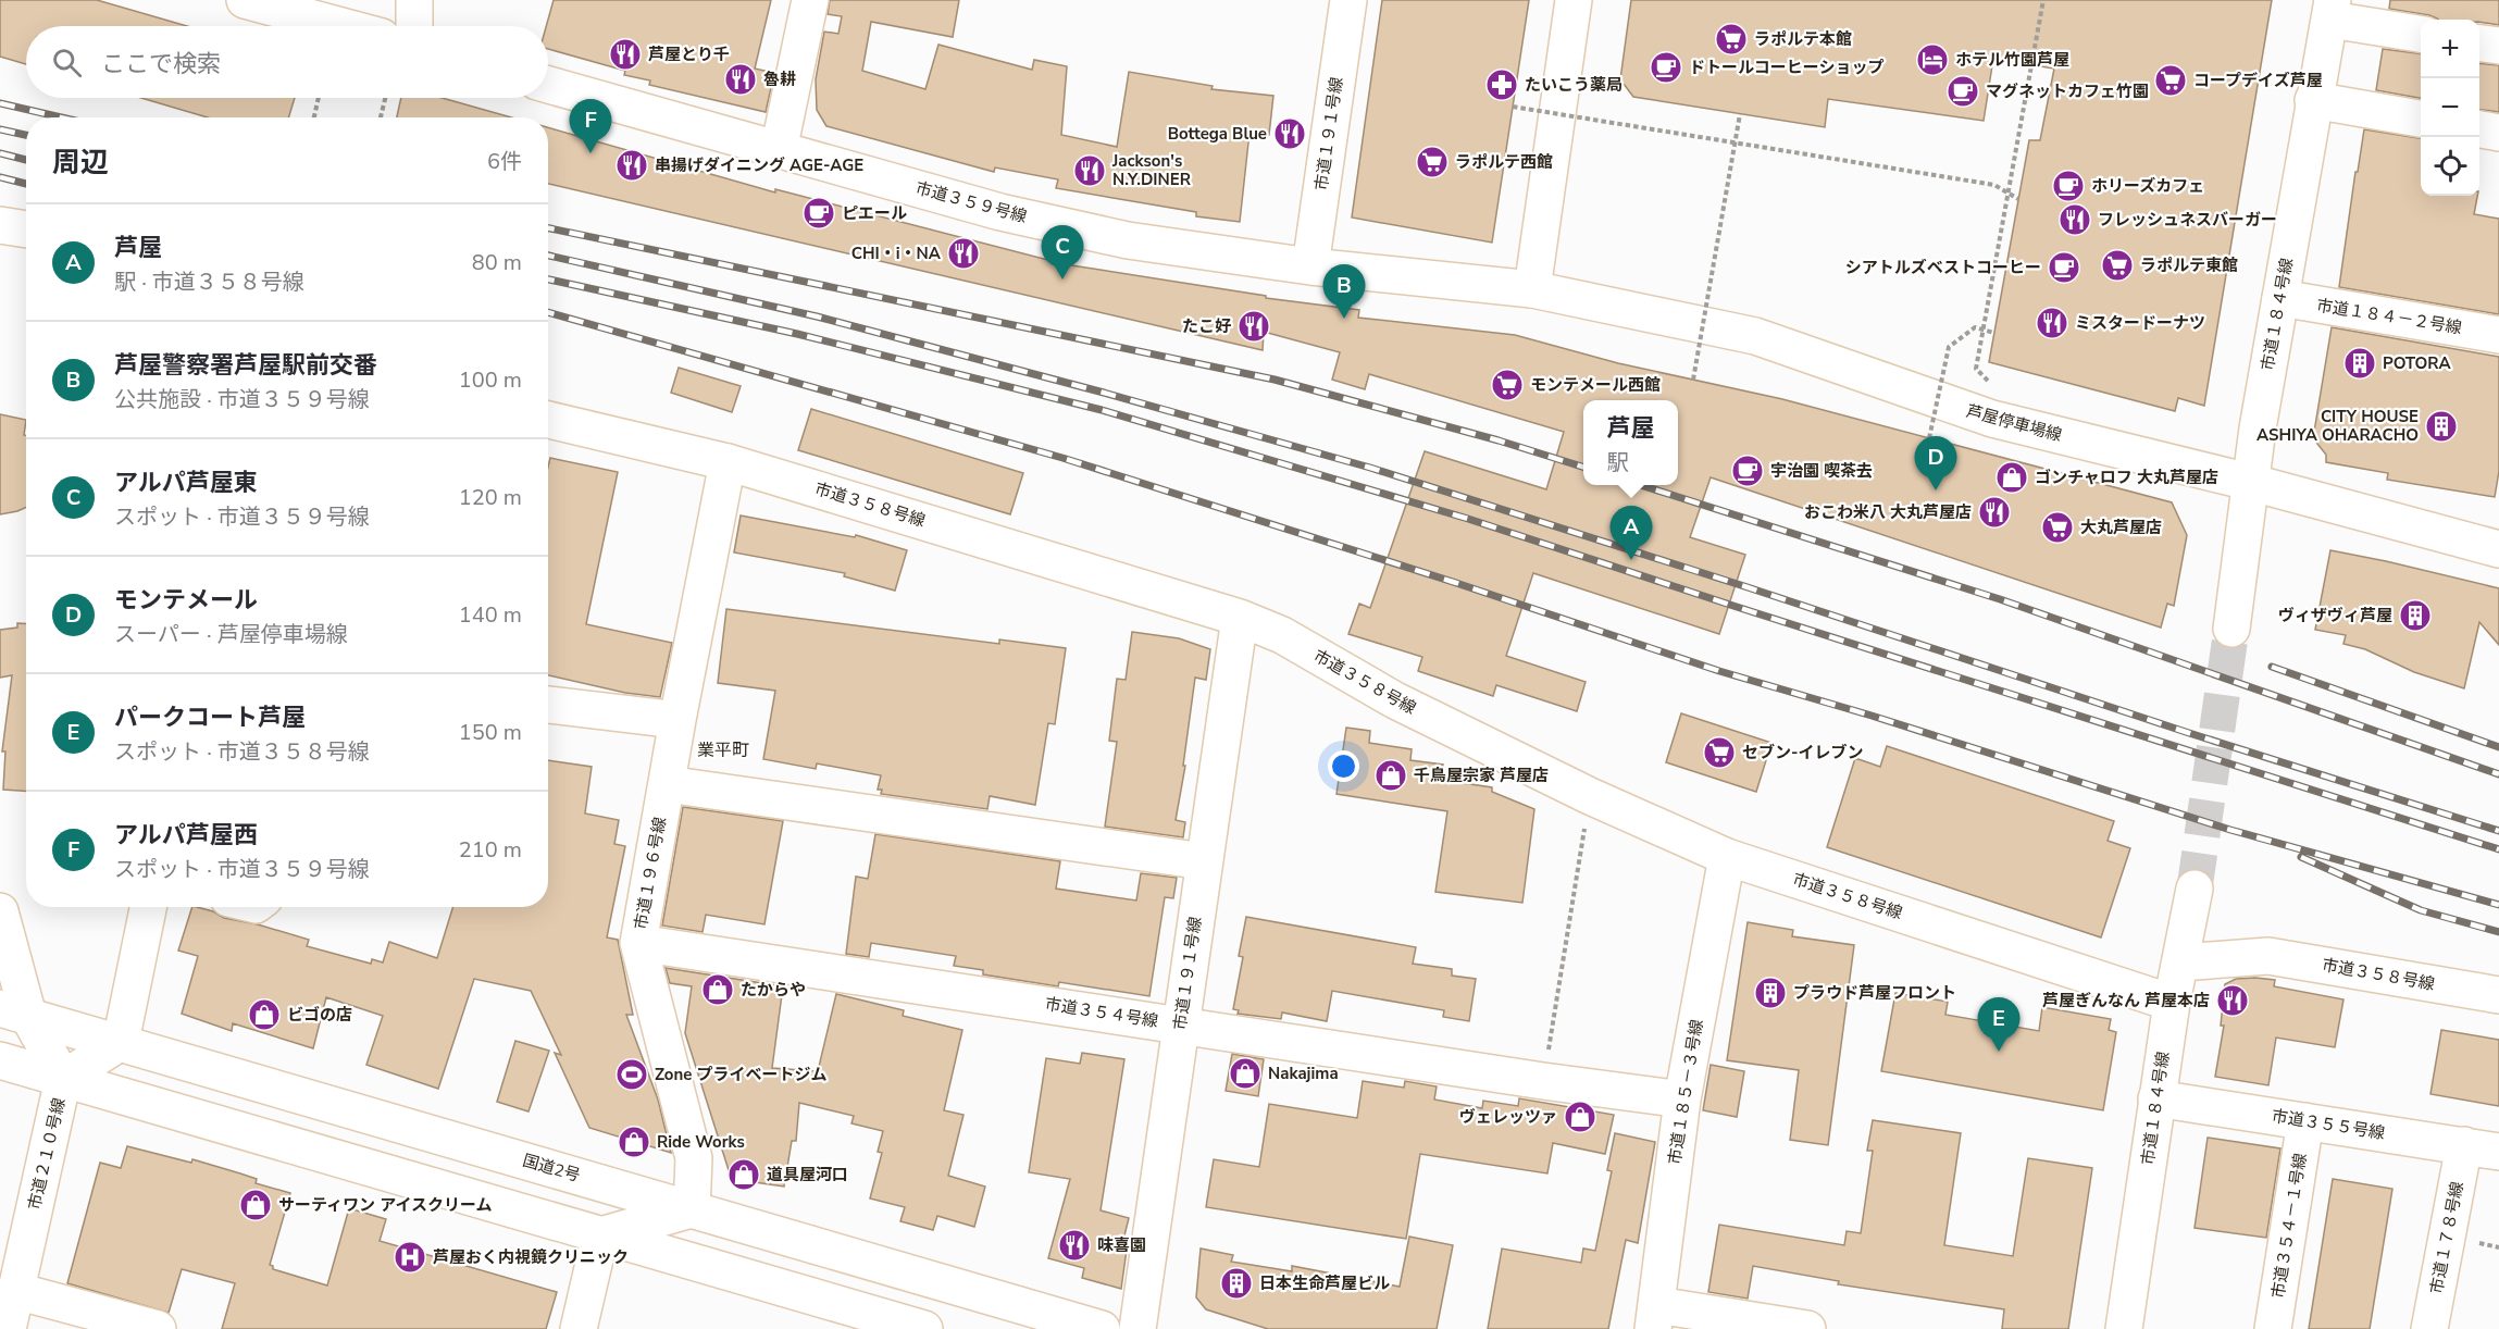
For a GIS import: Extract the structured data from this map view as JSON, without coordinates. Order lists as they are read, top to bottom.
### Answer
{
  "streets": {
    "main road": [
      "市道１９１号線",
      "市道３５９号線",
      "市道１８４号線",
      "市道１８４－２号線",
      "芦屋停車場線",
      "市道３５８号線",
      "市道１９６号線",
      "市道３５４号線",
      "市道１８５－３号線",
      "市道３５５号線",
      "市道２１０号線",
      "国道2号",
      "市道３５４－１号線",
      "市道１７８号線"
    ]
  },
  "crossings": [
    ["市道１９１号線", "市道３５９号線"],
    ["市道１９１号線", "市道３５８号線"],
    ["市道１９１号線", "市道３５４号線"],
    ["市道３５９号線", "芦屋停車場線"],
    ["市道１８４号線", "市道１８４－２号線"],
    ["市道１８４号線", "芦屋停車場線"],
    ["市道１８４号線", "市道３５８号線"],
    ["市道１８４号線", "市道３５５号線"],
    ["市道３５８号線", "市道１９６号線"],
    ["市道３５８号線", "市道１８５－３号線"],
    ["市道１９６号線", "市道３５４号線"],
    ["市道１９６号線", "国道2号"],
    ["市道３５４号線", "市道１８５－３号線"],
    ["市道３５５号線", "市道３５４－１号線"],
    ["市道３５５号線", "市道１７８号線"],
    ["市道２１０号線", "国道2号"]
  ],
  "districts": ["業平町"],
  "places": {
    "supermarket": [
      "ラポルテ本館",
      "コープデイズ芦屋",
      "ラポルテ西館",
      "ラポルテ東館",
      "モンテメール西館",
      "大丸芦屋店",
      "セブン-イレブン"
    ],
    "restaurant": [
      "芦屋とり千",
      "魯耕",
      "Bottega Blue",
      "串揚げダイニング AGE-AGE",
      "Jackson's N.Y.DINER",
      "フレッシュネスバーガー",
      "CHI・i・NA",
      "ミスタードーナツ",
      "たこ好",
      "おこわ米八 大丸芦屋店",
      "芦屋ぎんなん 芦屋本店",
      "味喜園"
    ],
    "hotel": ["ホテル竹園芦屋"],
    "cafe": [
      "ドトールコーヒーショップ",
      "マグネットカフェ竹園",
      "ホリーズカフェ",
      "ピエール",
      "シアトルズベストコーヒー",
      "宇治園 喫茶去"
    ],
    "pharmacy": ["たいこう薬局"],
    "building": [
      "POTORA",
      "CITY HOUSE ASHIYA OHARACHO",
      "ヴィザヴィ芦屋",
      "プラウド芦屋フロント",
      "日本生命芦屋ビル"
    ],
    "shop": [
      "ゴンチャロフ 大丸芦屋店",
      "千鳥屋宗家 芦屋店",
      "たからや",
      "ビゴの店",
      "Nakajima",
      "ヴェレッツァ",
      "Ride Works",
      "道具屋河口",
      "サーティワン アイスクリーム"
    ],
    "sports": ["Zone プライベートジム"],
    "hospital": ["芦屋おく内視鏡クリニック"]
  },
  "page": {
    "map_buttons": ["+", "−"],
    "search": "ここで検索",
    "pins": [
      "F",
      "C",
      "B",
      "D",
      "A",
      "E"
    ],
    "heading": ["周辺", "6件"],
    "list": [
      {
        "mark": "A",
        "name": "芦屋",
        "note": "駅 · 市道３５８号線",
        "value": "80 m"
      },
      {
        "mark": "B",
        "name": "芦屋警察署芦屋駅前交番",
        "note": "公共施設 · 市道３５９号線",
        "value": "100 m"
      },
      {
        "mark": "C",
        "name": "アルパ芦屋東",
        "note": "スポット · 市道３５９号線",
        "value": "120 m"
      },
      {
        "mark": "D",
        "name": "モンテメール",
        "note": "スーパー · 芦屋停車場線",
        "value": "140 m"
      },
      {
        "mark": "E",
        "name": "パークコート芦屋",
        "note": "スポット · 市道３５８号線",
        "value": "150 m"
      },
      {
        "mark": "F",
        "name": "アルパ芦屋西",
        "note": "スポット · 市道３５９号線",
        "value": "210 m"
      }
    ],
    "popup": ["芦屋", "駅"]
  }
}
